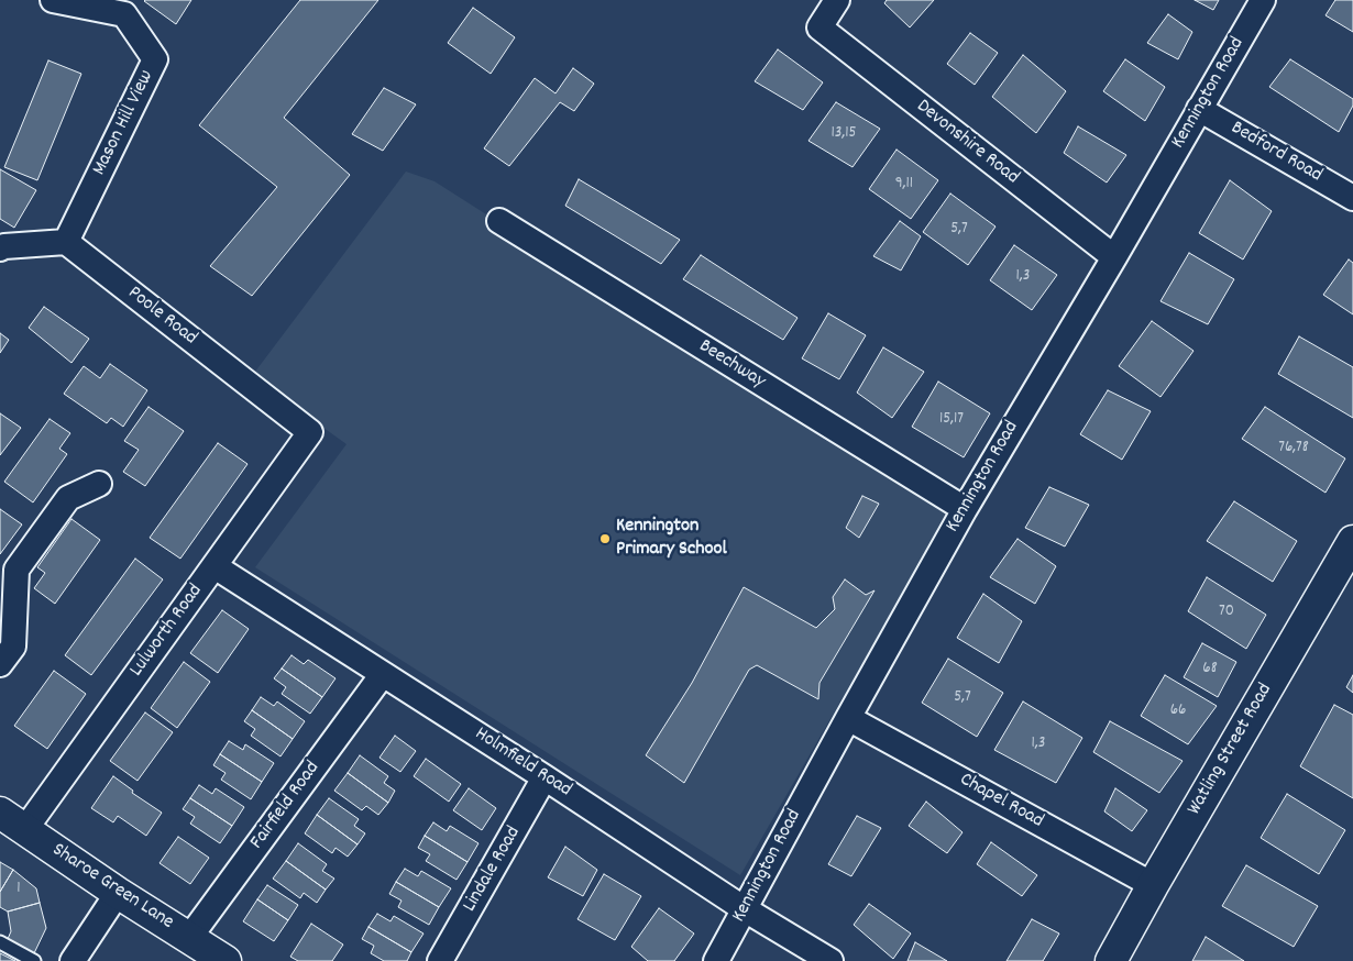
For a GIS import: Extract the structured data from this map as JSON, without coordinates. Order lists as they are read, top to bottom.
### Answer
{
  "streets": {
    "main road": ["Watling Street Road", "Sharoe Green Lane"],
    "street": [
      "Kennington Road",
      "Mason Hill View",
      "Devonshire Road",
      "Bedford Road",
      "Poole Road",
      "Beechway",
      "Lulworth Road",
      "Holmfield Road",
      "Chapel Road",
      "Fairfield Road",
      "Lindale Road"
    ]
  },
  "crossings": [
    ["Kennington Road", "Devonshire Road"],
    ["Kennington Road", "Bedford Road"],
    ["Kennington Road", "Beechway"],
    ["Kennington Road", "Holmfield Road"],
    ["Kennington Road", "Chapel Road"],
    ["Mason Hill View", "Poole Road"],
    ["Poole Road", "Lulworth Road"],
    ["Lulworth Road", "Holmfield Road"],
    ["Lulworth Road", "Sharoe Green Lane"],
    ["Watling Street Road", "Chapel Road"],
    ["Holmfield Road", "Fairfield Road"],
    ["Holmfield Road", "Lindale Road"],
    ["Fairfield Road", "Sharoe Green Lane"]
  ],
  "places": ["Kennington Primary School"],
  "house_numbers": [
    "13,15",
    "9,11",
    "5,7",
    "1,3",
    "15,17",
    "76,78",
    "70",
    "68",
    "5,7",
    "66",
    "1,3",
    "1"
  ]
}
